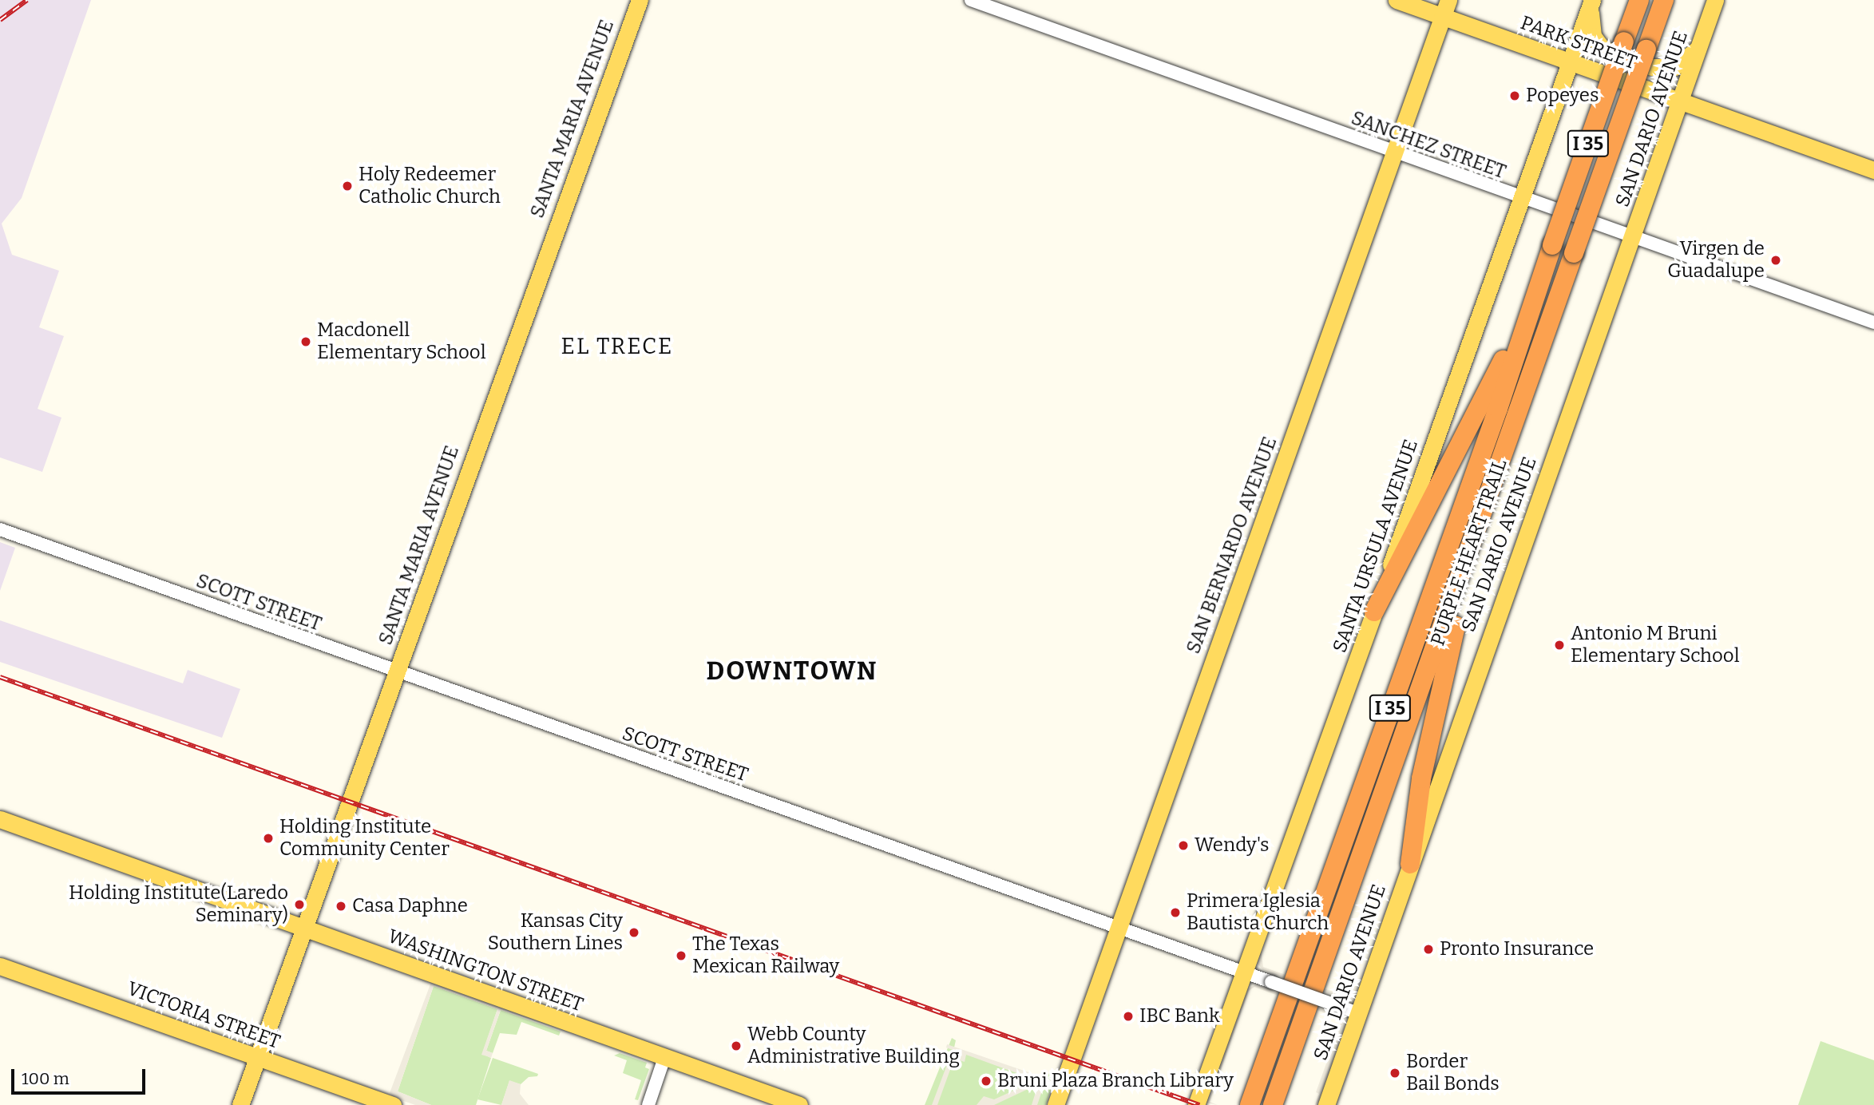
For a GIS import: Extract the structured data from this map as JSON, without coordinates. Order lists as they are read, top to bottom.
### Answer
{
  "streets": {
    "highway": ["I 35", "PURPLE HEART TRAIL"],
    "main road": [
      "PARK STREET",
      "SANTA MARIA AVENUE",
      "SAN DARIO AVENUE",
      "SAN BERNARDO AVENUE",
      "SANTA URSULA AVENUE",
      "WASHINGTON STREET",
      "VICTORIA STREET"
    ],
    "street": ["SANCHEZ STREET", "SCOTT STREET"]
  },
  "crossings": [
    ["PARK STREET", "SAN DARIO AVENUE"],
    ["PARK STREET", "SAN BERNARDO AVENUE"],
    ["PARK STREET", "SANTA URSULA AVENUE"],
    ["SANTA MARIA AVENUE", "SCOTT STREET"],
    ["SANTA MARIA AVENUE", "WASHINGTON STREET"],
    ["SANTA MARIA AVENUE", "VICTORIA STREET"],
    ["SAN DARIO AVENUE", "SANCHEZ STREET"],
    ["SAN DARIO AVENUE", "SCOTT STREET"],
    ["SANCHEZ STREET", "SAN BERNARDO AVENUE"],
    ["SANCHEZ STREET", "SANTA URSULA AVENUE"],
    ["SAN BERNARDO AVENUE", "SCOTT STREET"],
    ["SANTA URSULA AVENUE", "SCOTT STREET"]
  ],
  "districts": ["EL TRECE", "DOWNTOWN"],
  "places": [
    "Popeyes",
    "Holy Redeemer Catholic Church",
    "Virgen de Guadalupe",
    "Macdonell Elementary School",
    "Antonio M Bruni Elementary School",
    "Holding Institute Community Center",
    "Wendy's",
    "Holding Institute(Laredo Seminary)",
    "Casa Daphne",
    "Primera Iglesia Bautista Church",
    "Kansas City Southern Lines",
    "Pronto Insurance",
    "The Texas Mexican Railway",
    "IBC Bank",
    "Webb County Administrative Building",
    "Border Bail Bonds",
    "Bruni Plaza Branch Library"
  ],
  "scale_bar": "100 m"
}
